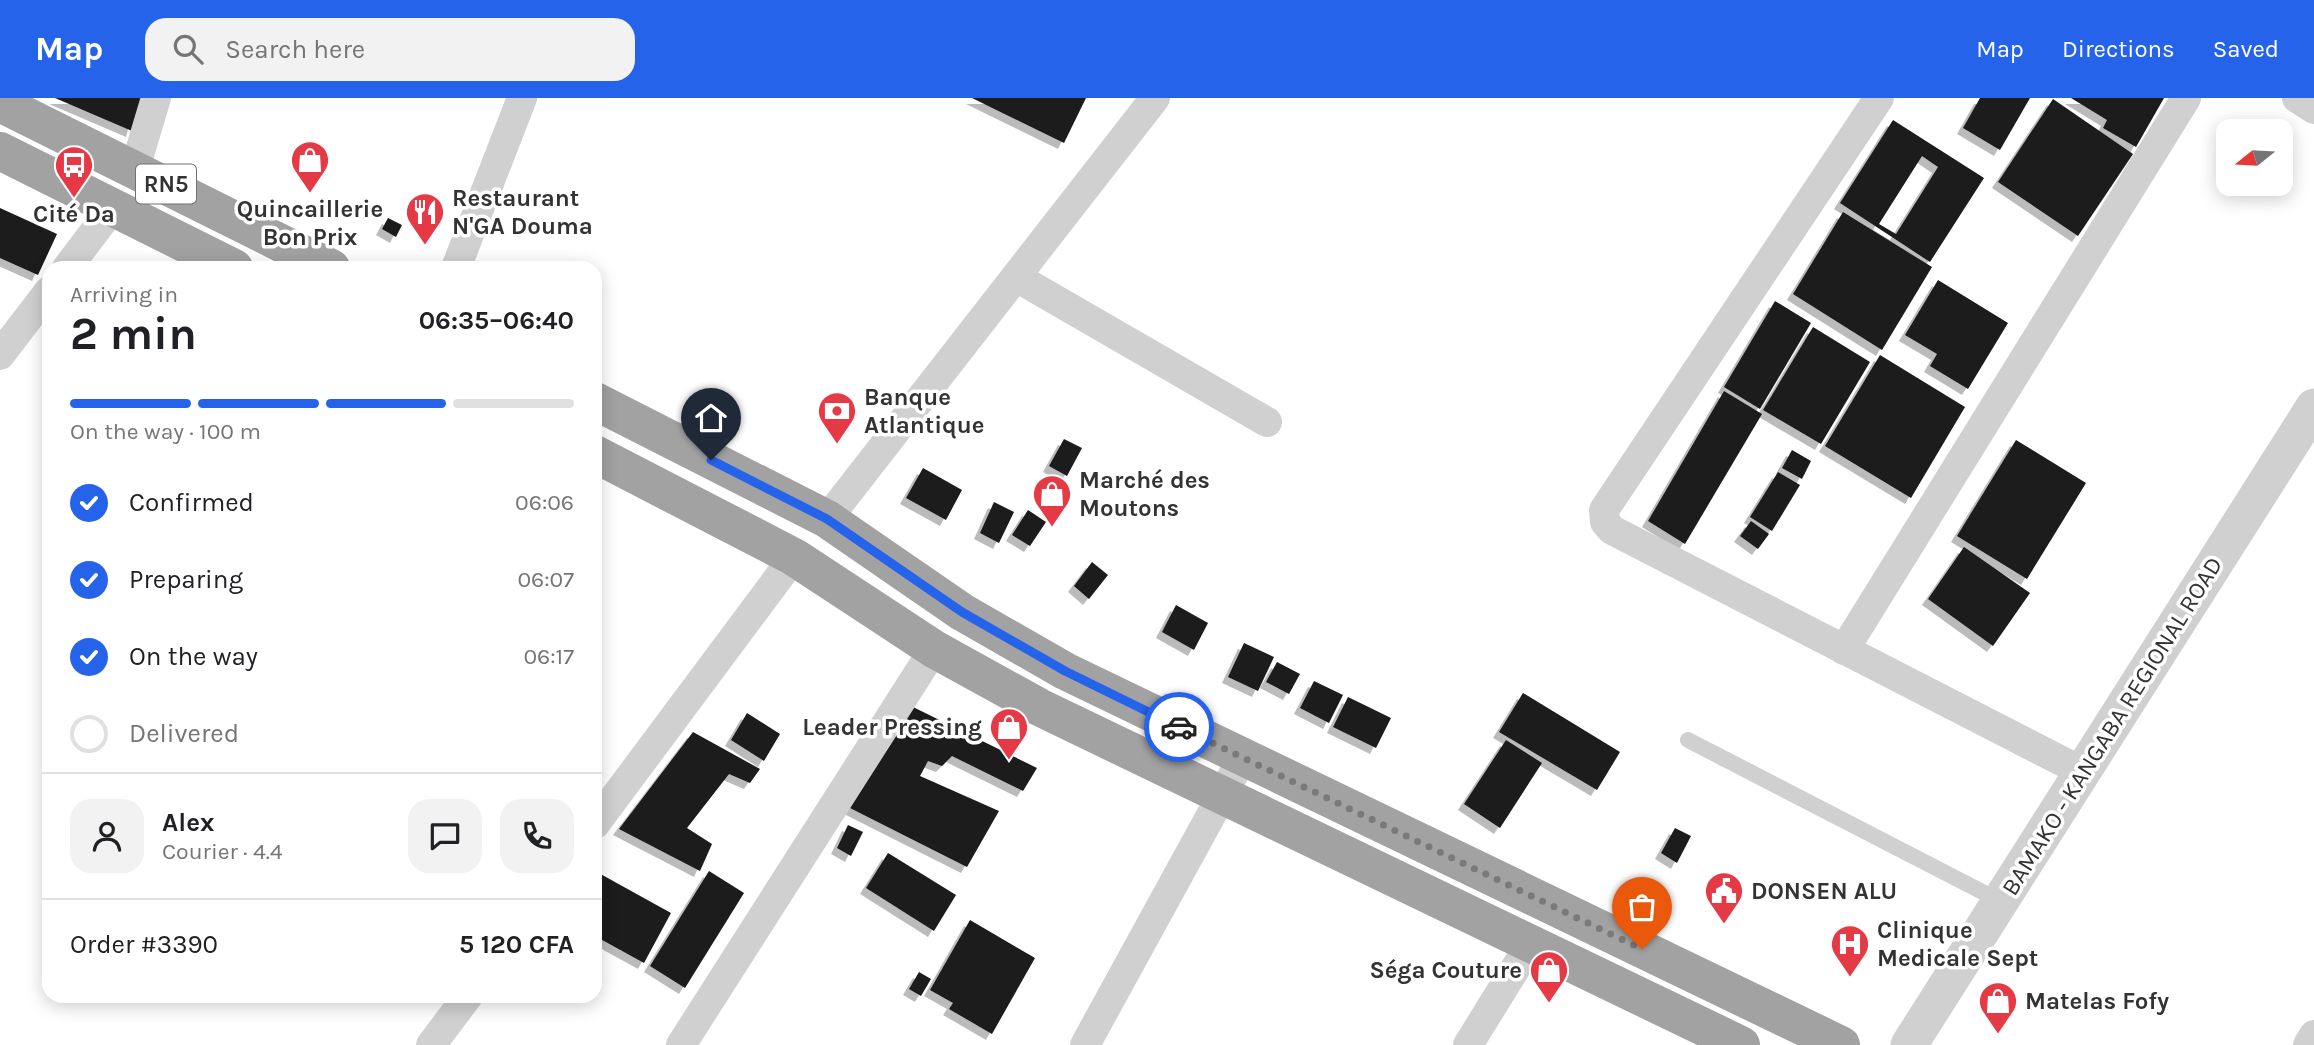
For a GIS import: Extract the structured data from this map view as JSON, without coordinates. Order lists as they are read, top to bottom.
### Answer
{
  "streets": {
    "highway": ["RN5"],
    "street": ["BAMAKO - KANGABA REGIONAL ROAD"]
  },
  "places": {
    "shop": [
      "Quincaillerie Bon Prix",
      "Marché des Moutons",
      "Leader Pressing",
      "Séga Couture",
      "Matelas Fofy"
    ],
    "bus stop": ["Cité Da"],
    "restaurant": ["Restaurant N'GA Douma"],
    "bank": ["Banque Atlantique"],
    "public building": ["DONSEN ALU"],
    "hospital": ["Clinique Medicale Sept"]
  },
  "north": "left",
  "page": {
    "header": "Map",
    "search": "Search here",
    "nav": ["Map", "Directions", "Saved"],
    "heading": ["2 min", "Arriving in", "06:35–06:40"],
    "panel": [
      "Alex",
      "Courier · 4.4",
      "Order #3390",
      "5 120 CFA"
    ],
    "bar": "On the way · 100 m",
    "list": [
      ["Confirmed", "06:06"],
      ["Preparing", "06:07"],
      ["On the way", "06:17"],
      "Delivered"
    ]
  }
}
